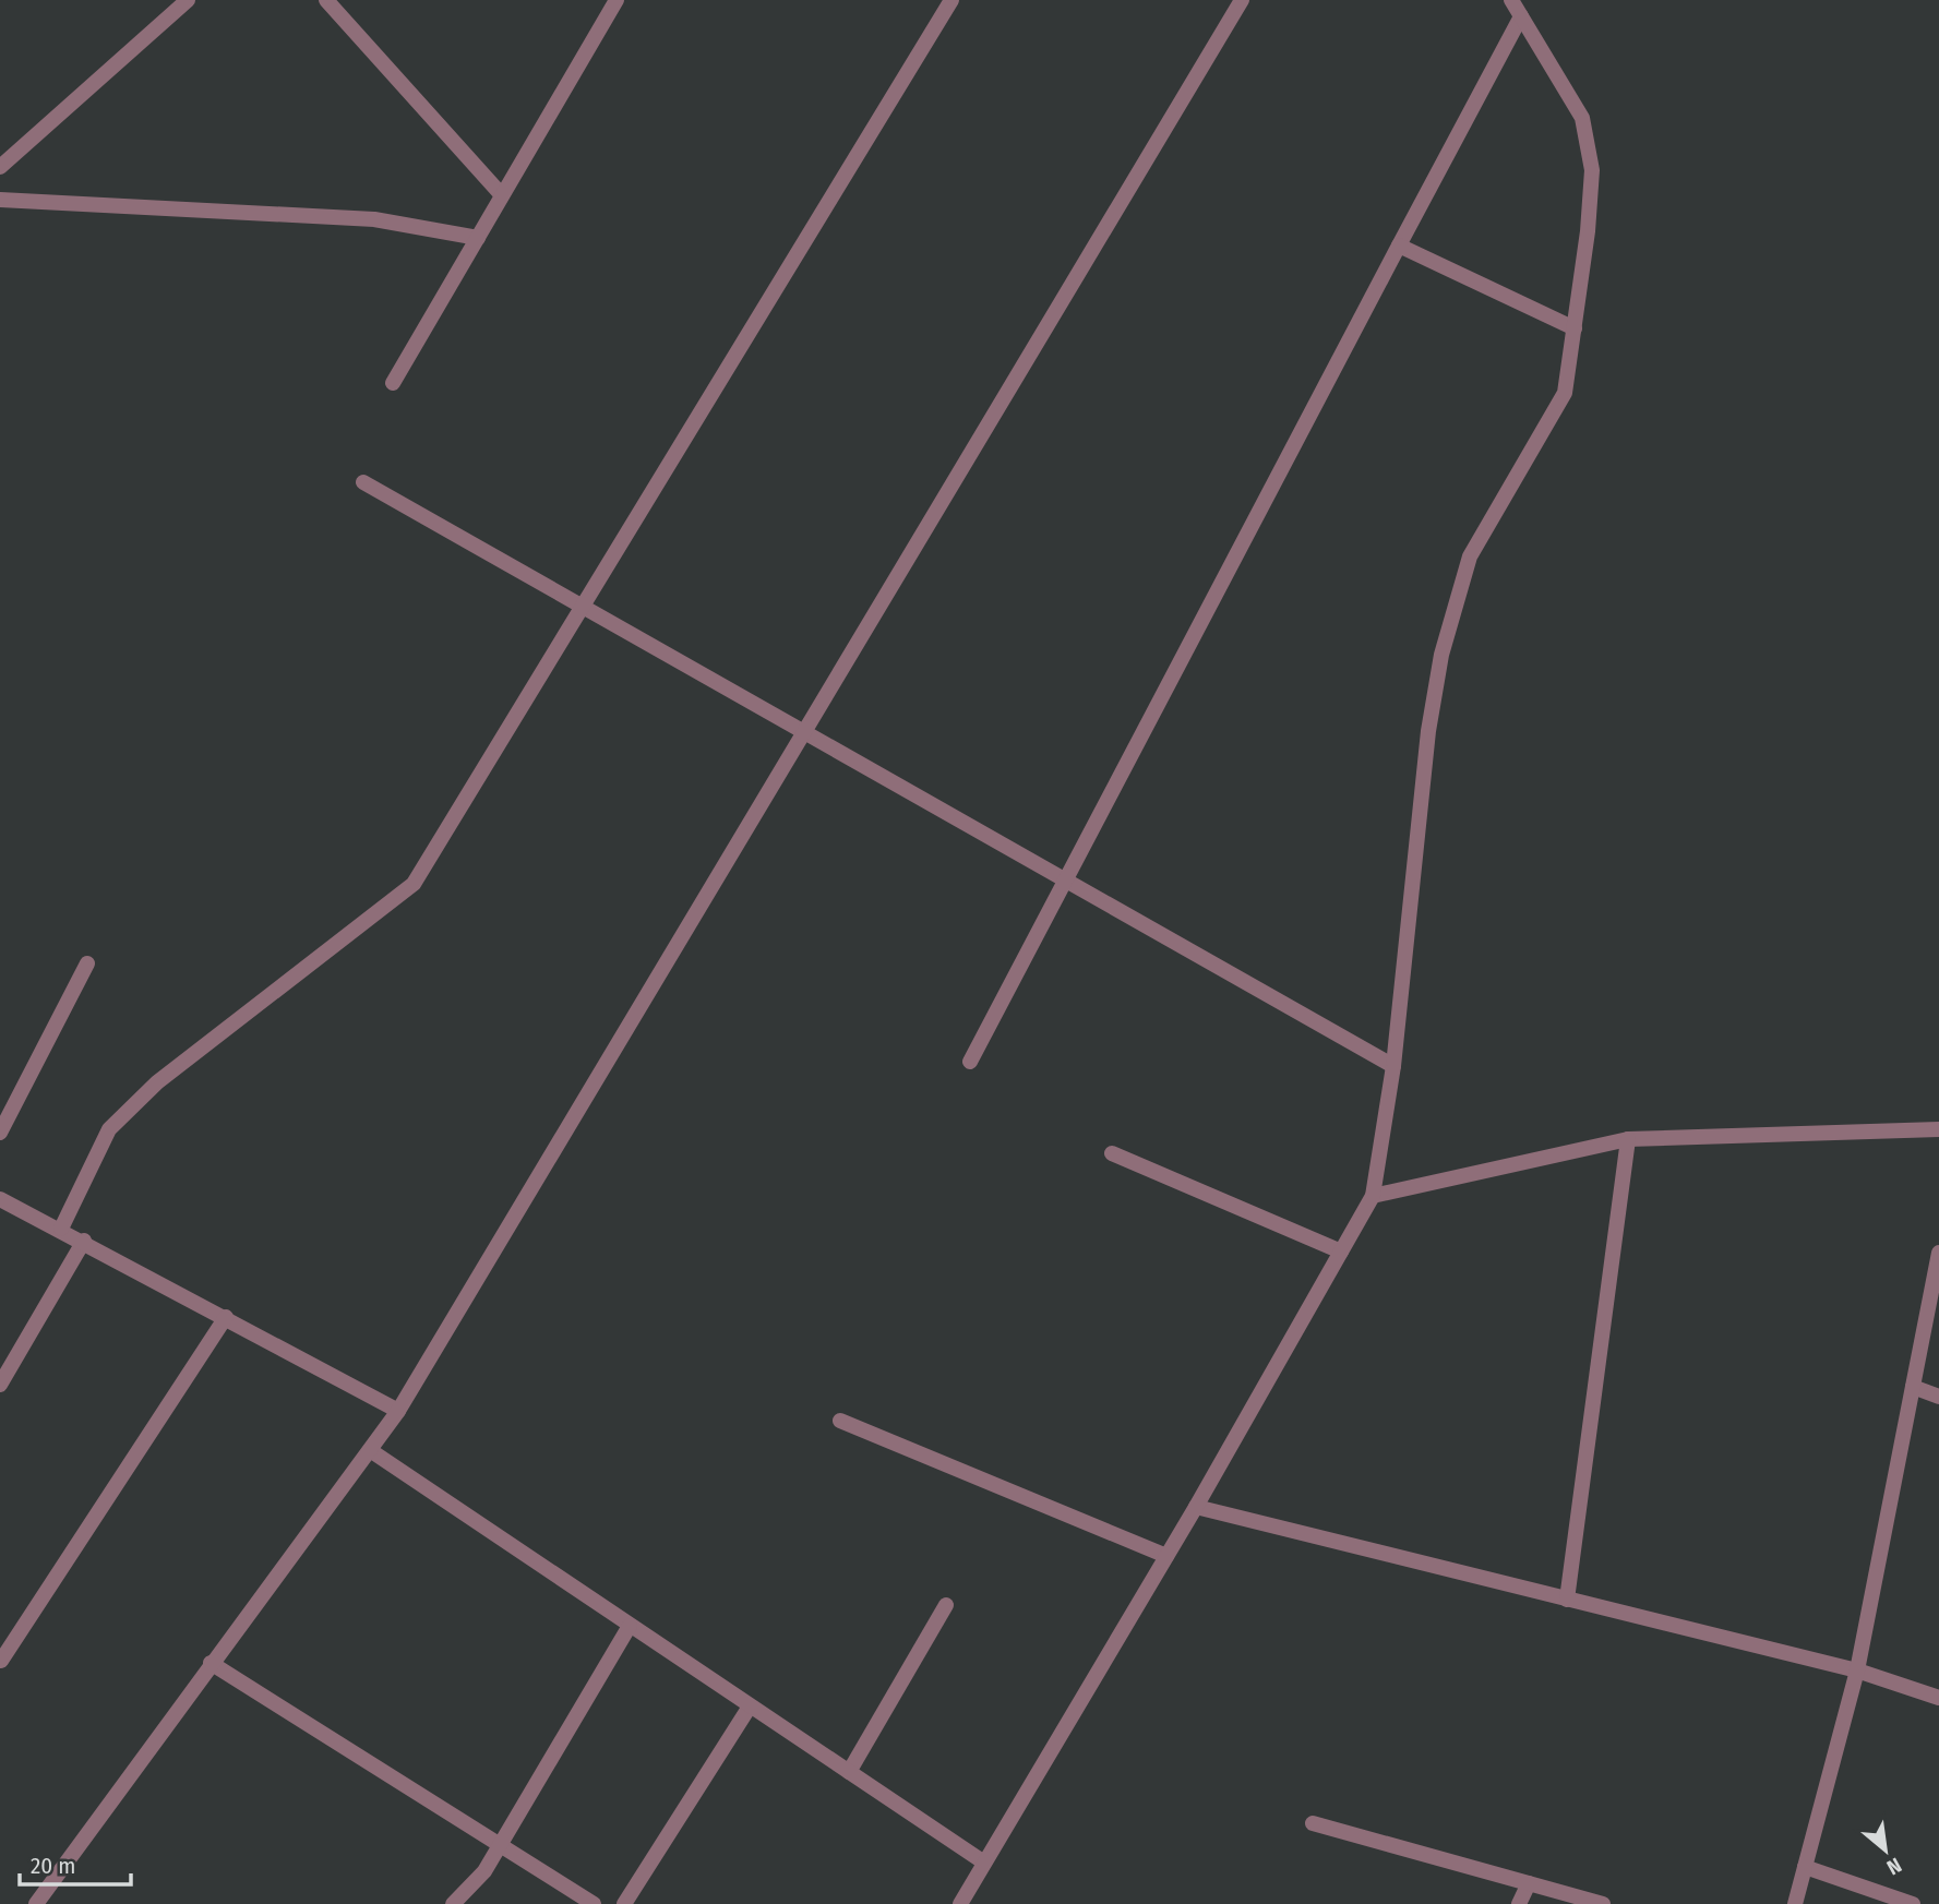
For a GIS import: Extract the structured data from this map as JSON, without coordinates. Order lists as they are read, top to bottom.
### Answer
{
  "scale_bar": "20 m",
  "north": "bottom right"
}
